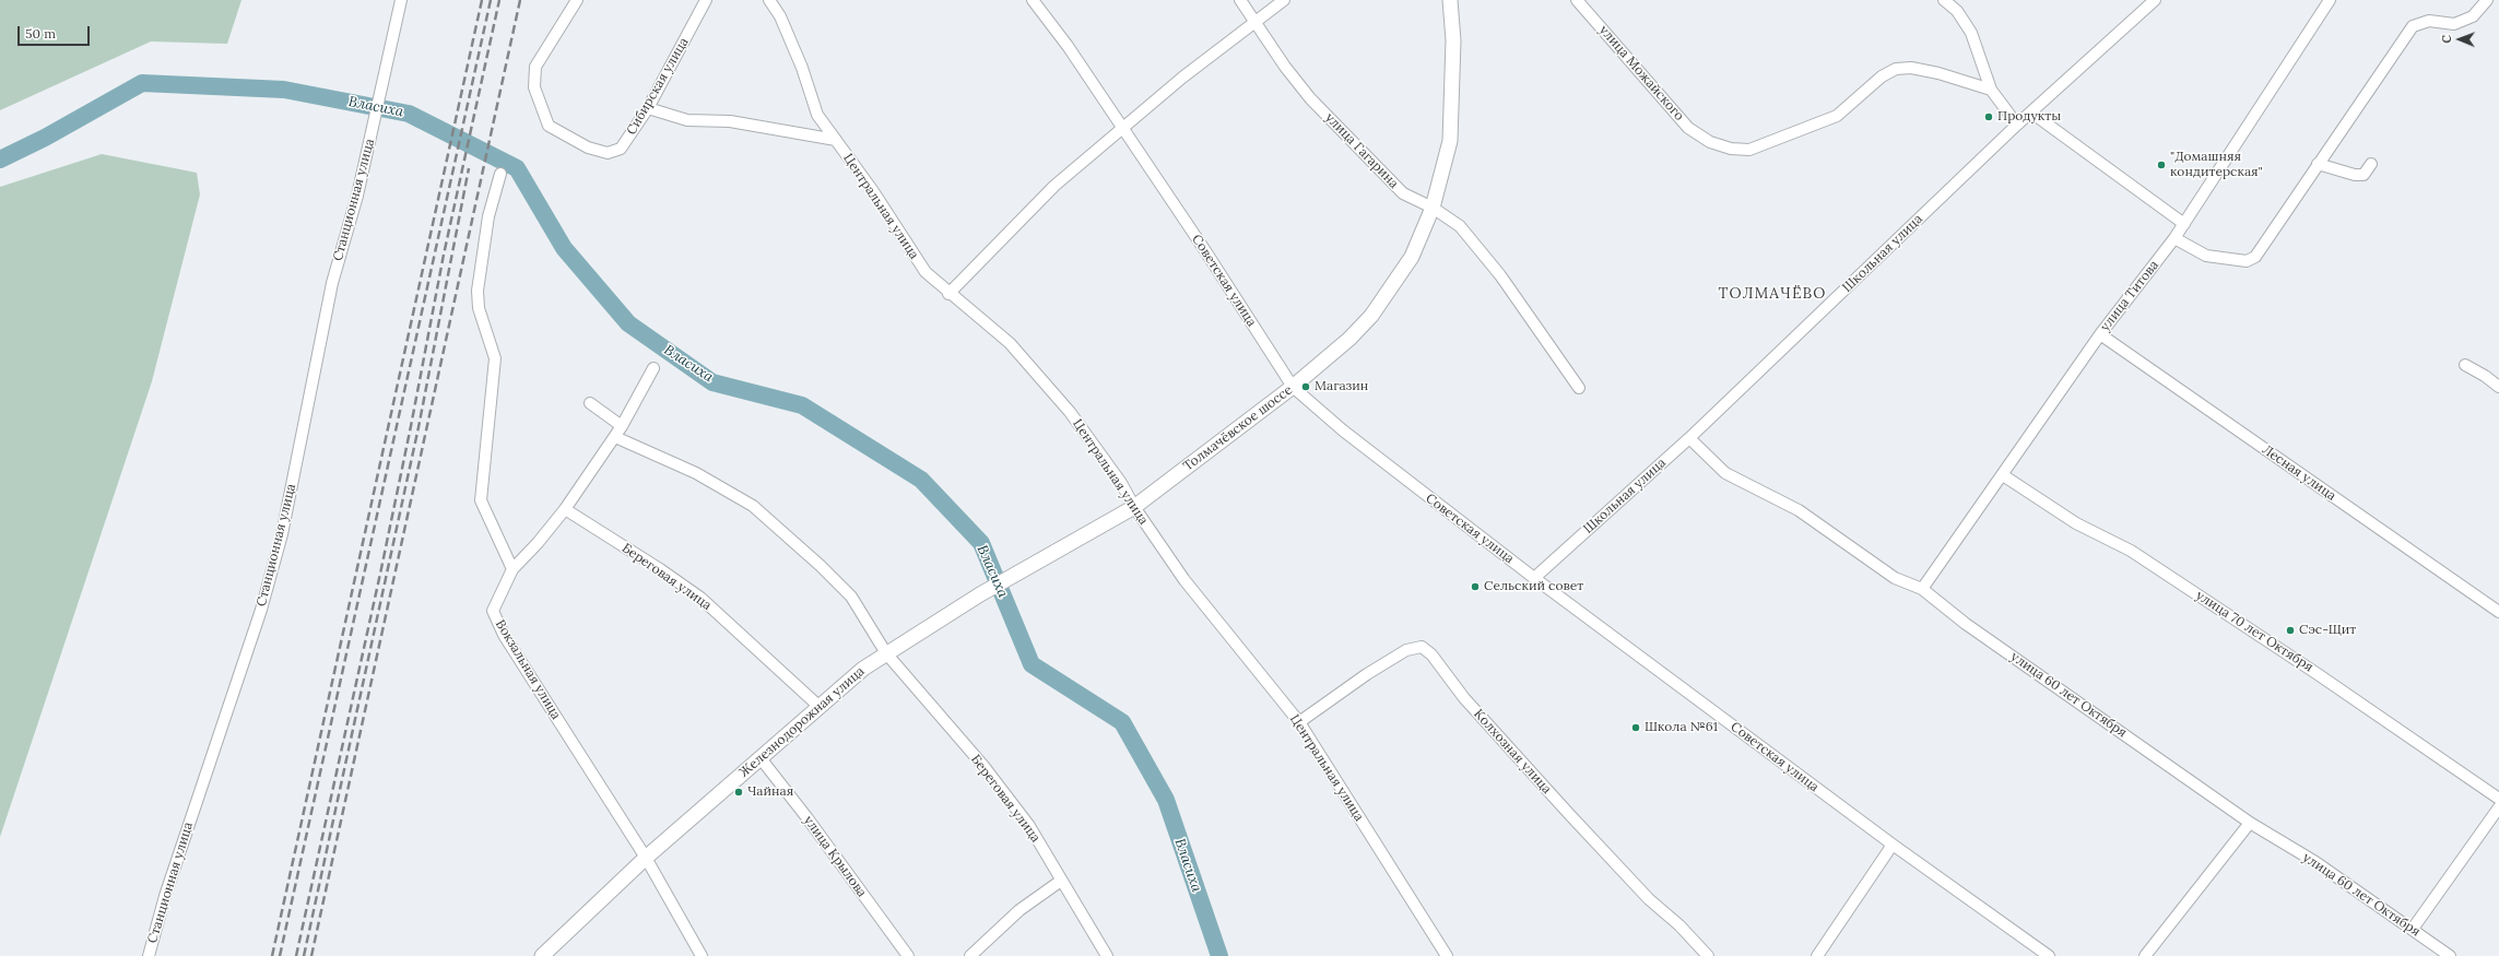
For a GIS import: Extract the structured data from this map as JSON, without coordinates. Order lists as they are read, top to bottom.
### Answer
{
  "streets": {
    "main road": ["Толмачёвское шоссе", "Железнодорожная улица"],
    "street": [
      "улица Можайского",
      "Сибирская улица",
      "улица Гагарина",
      "Станционная улица",
      "Центральная улица",
      "Школьная улица",
      "Советская улица",
      "улица Титова",
      "Лесная улица",
      "Береговая улица",
      "улица 70 лет Октября",
      "Вокзальная улица",
      "улица 60 лет Октября",
      "Колхозная улица",
      "улица Крылова"
    ]
  },
  "crossings": [
    ["улица Гагарина", "Толмачёвское шоссе"],
    ["Центральная улица", "Толмачёвское шоссе"],
    ["Центральная улица", "Колхозная улица"],
    ["Школьная улица", "Советская улица"],
    ["Школьная улица", "улица 60 лет Октября"],
    ["Советская улица", "Толмачёвское шоссе"],
    ["улица Титова", "Лесная улица"],
    ["улица Титова", "улица 70 лет Октября"],
    ["улица Титова", "улица 60 лет Октября"],
    ["Толмачёвское шоссе", "Железнодорожная улица"],
    ["Береговая улица", "Вокзальная улица"],
    ["Береговая улица", "Железнодорожная улица"],
    ["Вокзальная улица", "Железнодорожная улица"],
    ["Железнодорожная улица", "улица Крылова"]
  ],
  "districts": ["ТОЛМАЧЁВО"],
  "water": ["Власиха"],
  "places": [
    "Продукты",
    "\"Домашняя кондитерская\"",
    "Магазин",
    "Сельский совет",
    "Сэс-Щит",
    "Школа №61",
    "Чайная"
  ],
  "scale_bar": "50 m",
  "north": "left"
}
